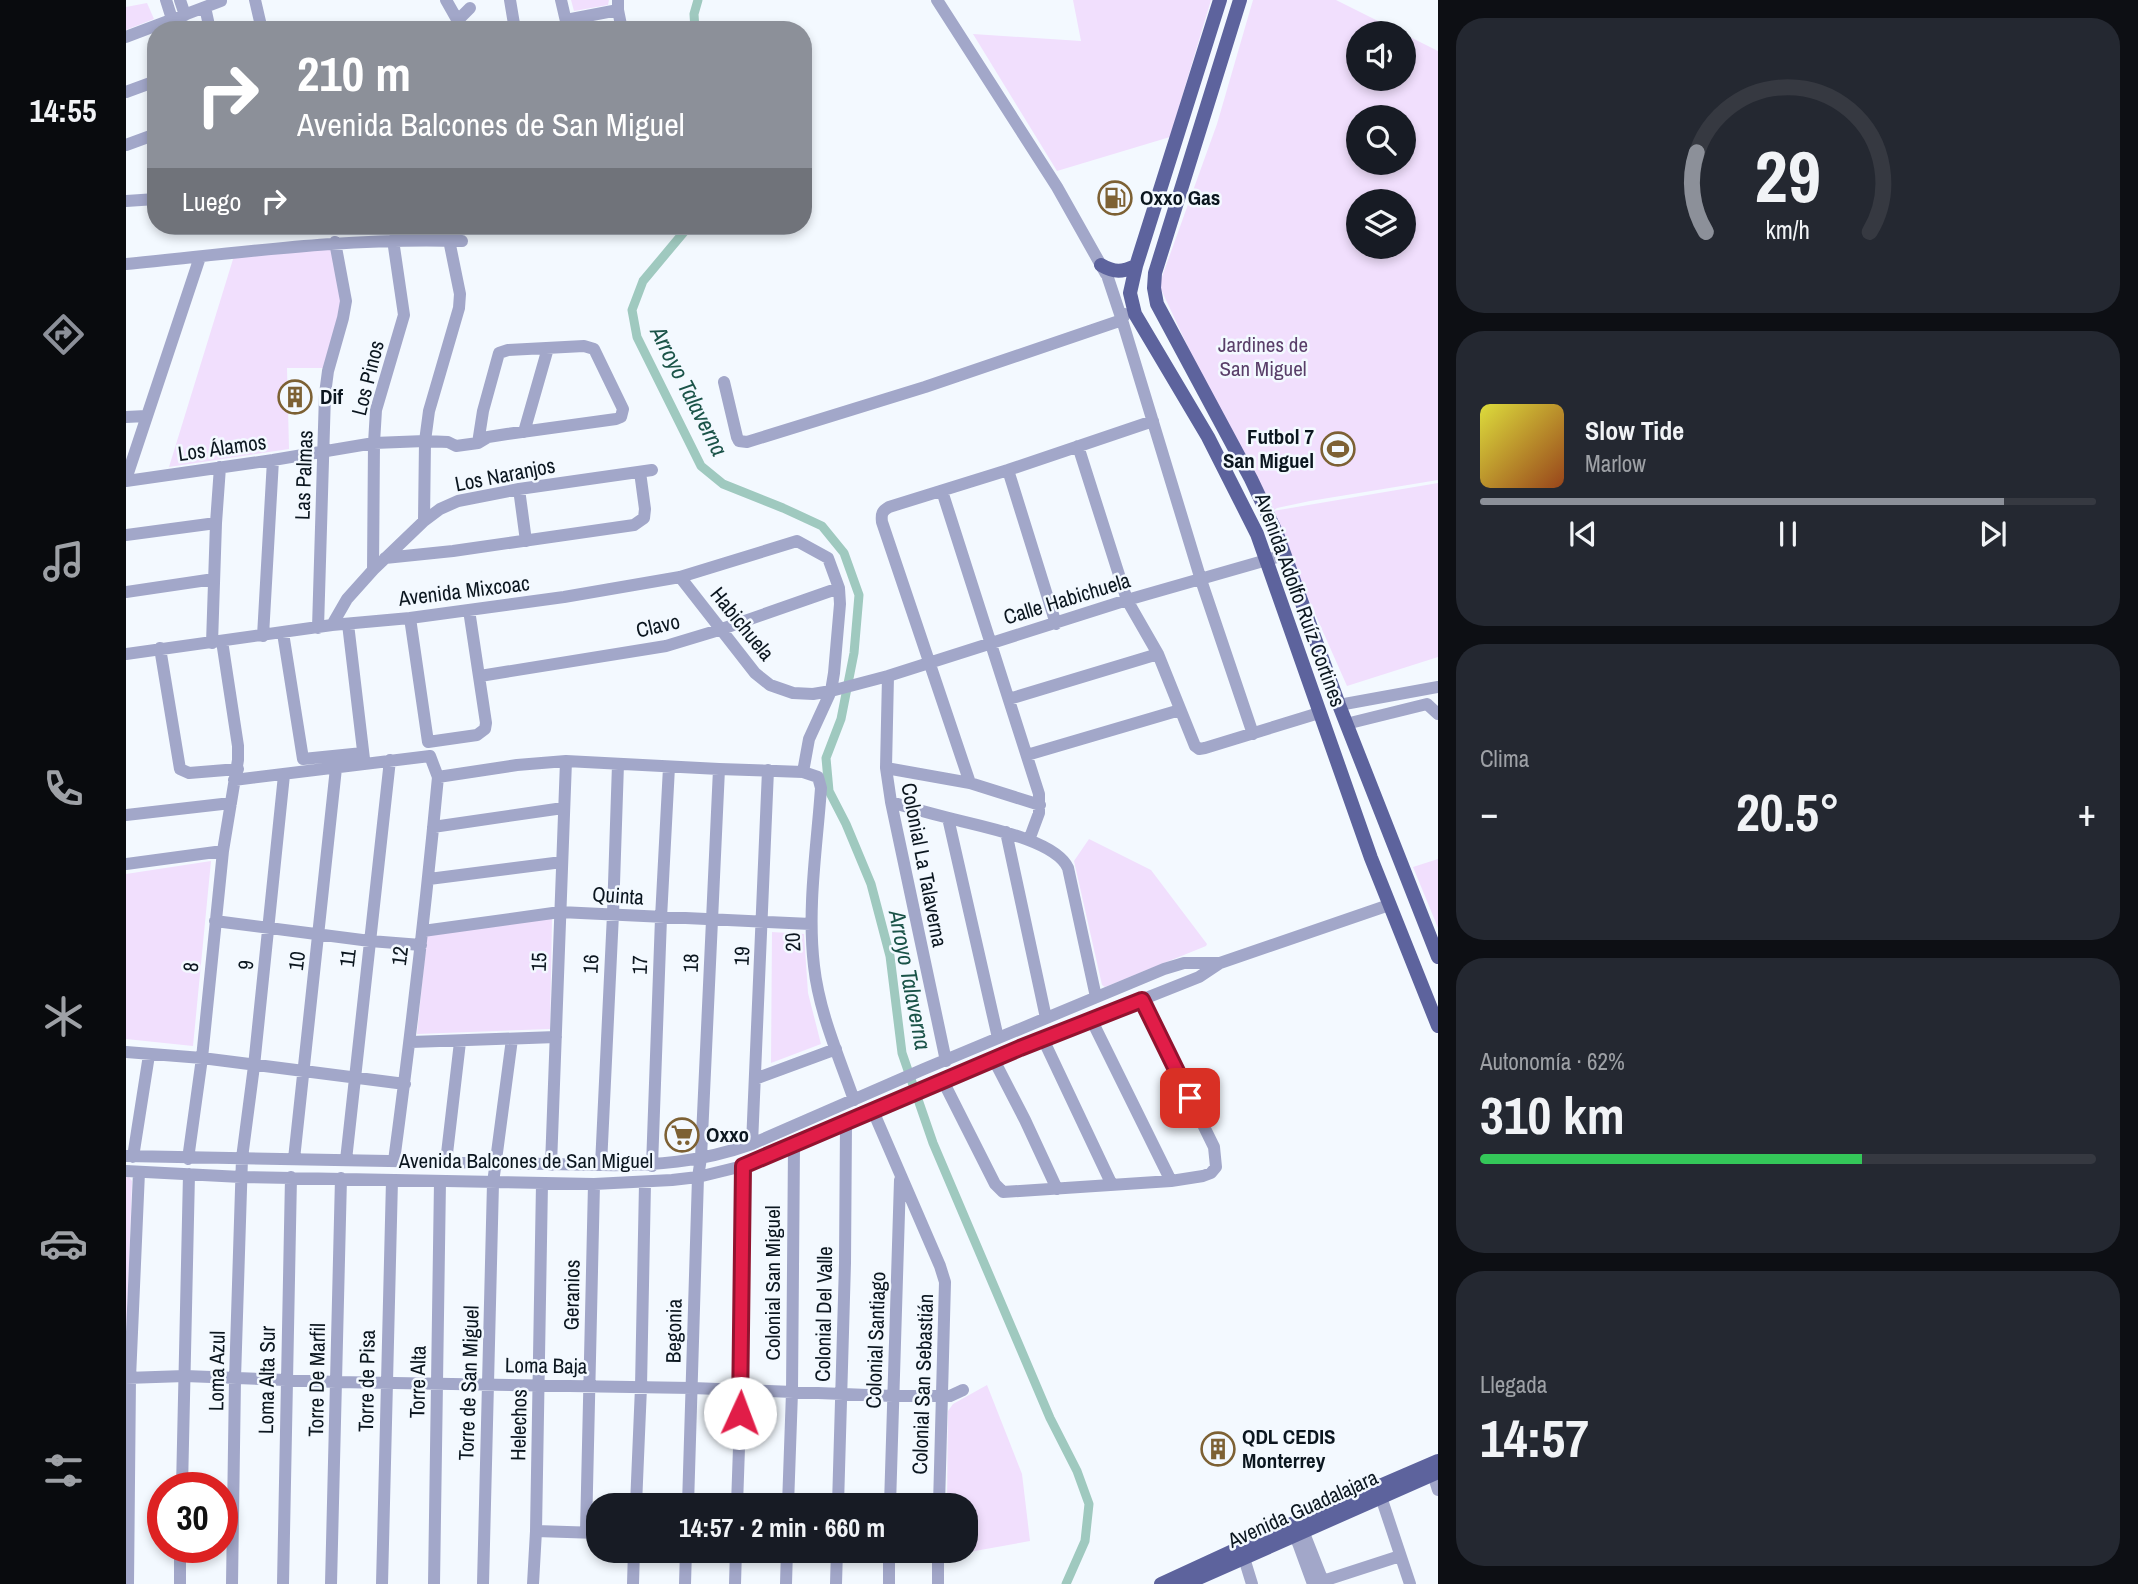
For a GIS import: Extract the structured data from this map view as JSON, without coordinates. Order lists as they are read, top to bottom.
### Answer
{
  "streets": {
    "main road": ["Avenida Adolfo Ruíz Cortines", "Avenida Guadalajara"],
    "street": [
      "Los Pinos",
      "Los Álamos",
      "Las Palmas",
      "Los Naranjos",
      "Avenida Mixcoac",
      "Calle Habichuela",
      "Habichuela",
      "Clavo",
      "Colonial La Talaverna",
      "Quinta",
      "20",
      "12",
      "19",
      "11",
      "10",
      "15",
      "18",
      "16",
      "9",
      "17",
      "8",
      "Avenida Balcones de San Miguel",
      "Colonial San Miguel",
      "Geranios",
      "Colonial Del Valle",
      "Begonia",
      "Colonial Santiago",
      "Loma Baja",
      "Loma Azul",
      "Loma Alta Sur",
      "Torre De Marfil",
      "Torre de Pisa",
      "Torre Alta",
      "Torre de San Miguel",
      "Colonial San Sebastián",
      "Helechos"
    ]
  },
  "crossings": [
    ["Los Pinos", "Los Álamos"],
    ["Los Pinos", "Los Naranjos"],
    ["Los Álamos", "Las Palmas"],
    ["Los Álamos", "8"],
    ["Las Palmas", "Avenida Mixcoac"],
    ["Los Naranjos", "Avenida Mixcoac"],
    ["Avenida Mixcoac", "Habichuela"],
    ["Avenida Mixcoac", "Clavo"],
    ["Avenida Mixcoac", "8"],
    ["Calle Habichuela", "Avenida Adolfo Ruíz Cortines"],
    ["Calle Habichuela", "Habichuela"],
    ["Calle Habichuela", "Colonial La Talaverna"],
    ["Avenida Adolfo Ruíz Cortines", "Avenida Balcones de San Miguel"],
    ["Habichuela", "Clavo"],
    ["Colonial La Talaverna", "Avenida Balcones de San Miguel"],
    ["Quinta", "20"],
    ["Quinta", "12"],
    ["Quinta", "19"],
    ["Quinta", "15"],
    ["Quinta", "18"],
    ["Quinta", "16"],
    ["Quinta", "17"],
    ["20", "Avenida Balcones de San Miguel"],
    ["12", "11"],
    ["12", "Avenida Balcones de San Miguel"],
    ["19", "Avenida Balcones de San Miguel"],
    ["11", "Avenida Balcones de San Miguel"],
    ["10", "Avenida Balcones de San Miguel"],
    ["15", "Avenida Balcones de San Miguel"],
    ["18", "Avenida Balcones de San Miguel"],
    ["18", "Begonia"],
    ["16", "Avenida Balcones de San Miguel"],
    ["9", "Avenida Balcones de San Miguel"],
    ["9", "Loma Azul"],
    ["17", "Avenida Balcones de San Miguel"],
    ["8", "Avenida Balcones de San Miguel"],
    ["Avenida Balcones de San Miguel", "Colonial San Miguel"],
    ["Avenida Balcones de San Miguel", "Geranios"],
    ["Avenida Balcones de San Miguel", "Colonial Del Valle"],
    ["Avenida Balcones de San Miguel", "Begonia"],
    ["Avenida Balcones de San Miguel", "Loma Azul"],
    ["Avenida Balcones de San Miguel", "Loma Alta Sur"],
    ["Avenida Balcones de San Miguel", "Torre De Marfil"],
    ["Avenida Balcones de San Miguel", "Torre de Pisa"],
    ["Avenida Balcones de San Miguel", "Torre Alta"],
    ["Avenida Balcones de San Miguel", "Torre de San Miguel"],
    ["Avenida Balcones de San Miguel", "Colonial San Sebastián"],
    ["Avenida Balcones de San Miguel", "Helechos"],
    ["Colonial San Miguel", "Loma Baja"],
    ["Geranios", "Loma Baja"],
    ["Colonial Del Valle", "Loma Baja"],
    ["Begonia", "Loma Baja"],
    ["Colonial Santiago", "Loma Baja"],
    ["Colonial Santiago", "Colonial San Sebastián"],
    ["Loma Baja", "Loma Azul"],
    ["Loma Baja", "Loma Alta Sur"],
    ["Loma Baja", "Torre De Marfil"],
    ["Loma Baja", "Torre de Pisa"],
    ["Loma Baja", "Torre Alta"],
    ["Loma Baja", "Torre de San Miguel"],
    ["Loma Baja", "Colonial San Sebastián"],
    ["Loma Baja", "Helechos"]
  ],
  "water": ["Arroyo Talaverna"],
  "parks": ["Jardines de San Miguel"],
  "places": {
    "fuel station": ["Oxxo Gas"],
    "building": ["Dif", "QDL CEDIS Monterrey"],
    "sports": ["Futbol 7 San Miguel"],
    "supermarket": ["Oxxo"]
  },
  "page": {
    "tabs": "14:55",
    "turn": ["210 m", "Avenida Balcones de San Miguel"],
    "then": "Luego",
    "song": ["Slow Tide", "Marlow"],
    "tile": [
      "Clima",
      ["Autonomía · 62%", "310 km"],
      ["Llegada", "14:57"]
    ],
    "heat": ["−", "20.5°", "+"],
    "limit": "30",
    "trip": "14:57 · 2 min · 660 m",
    "gauge": ["29", "km/h"]
  }
}
